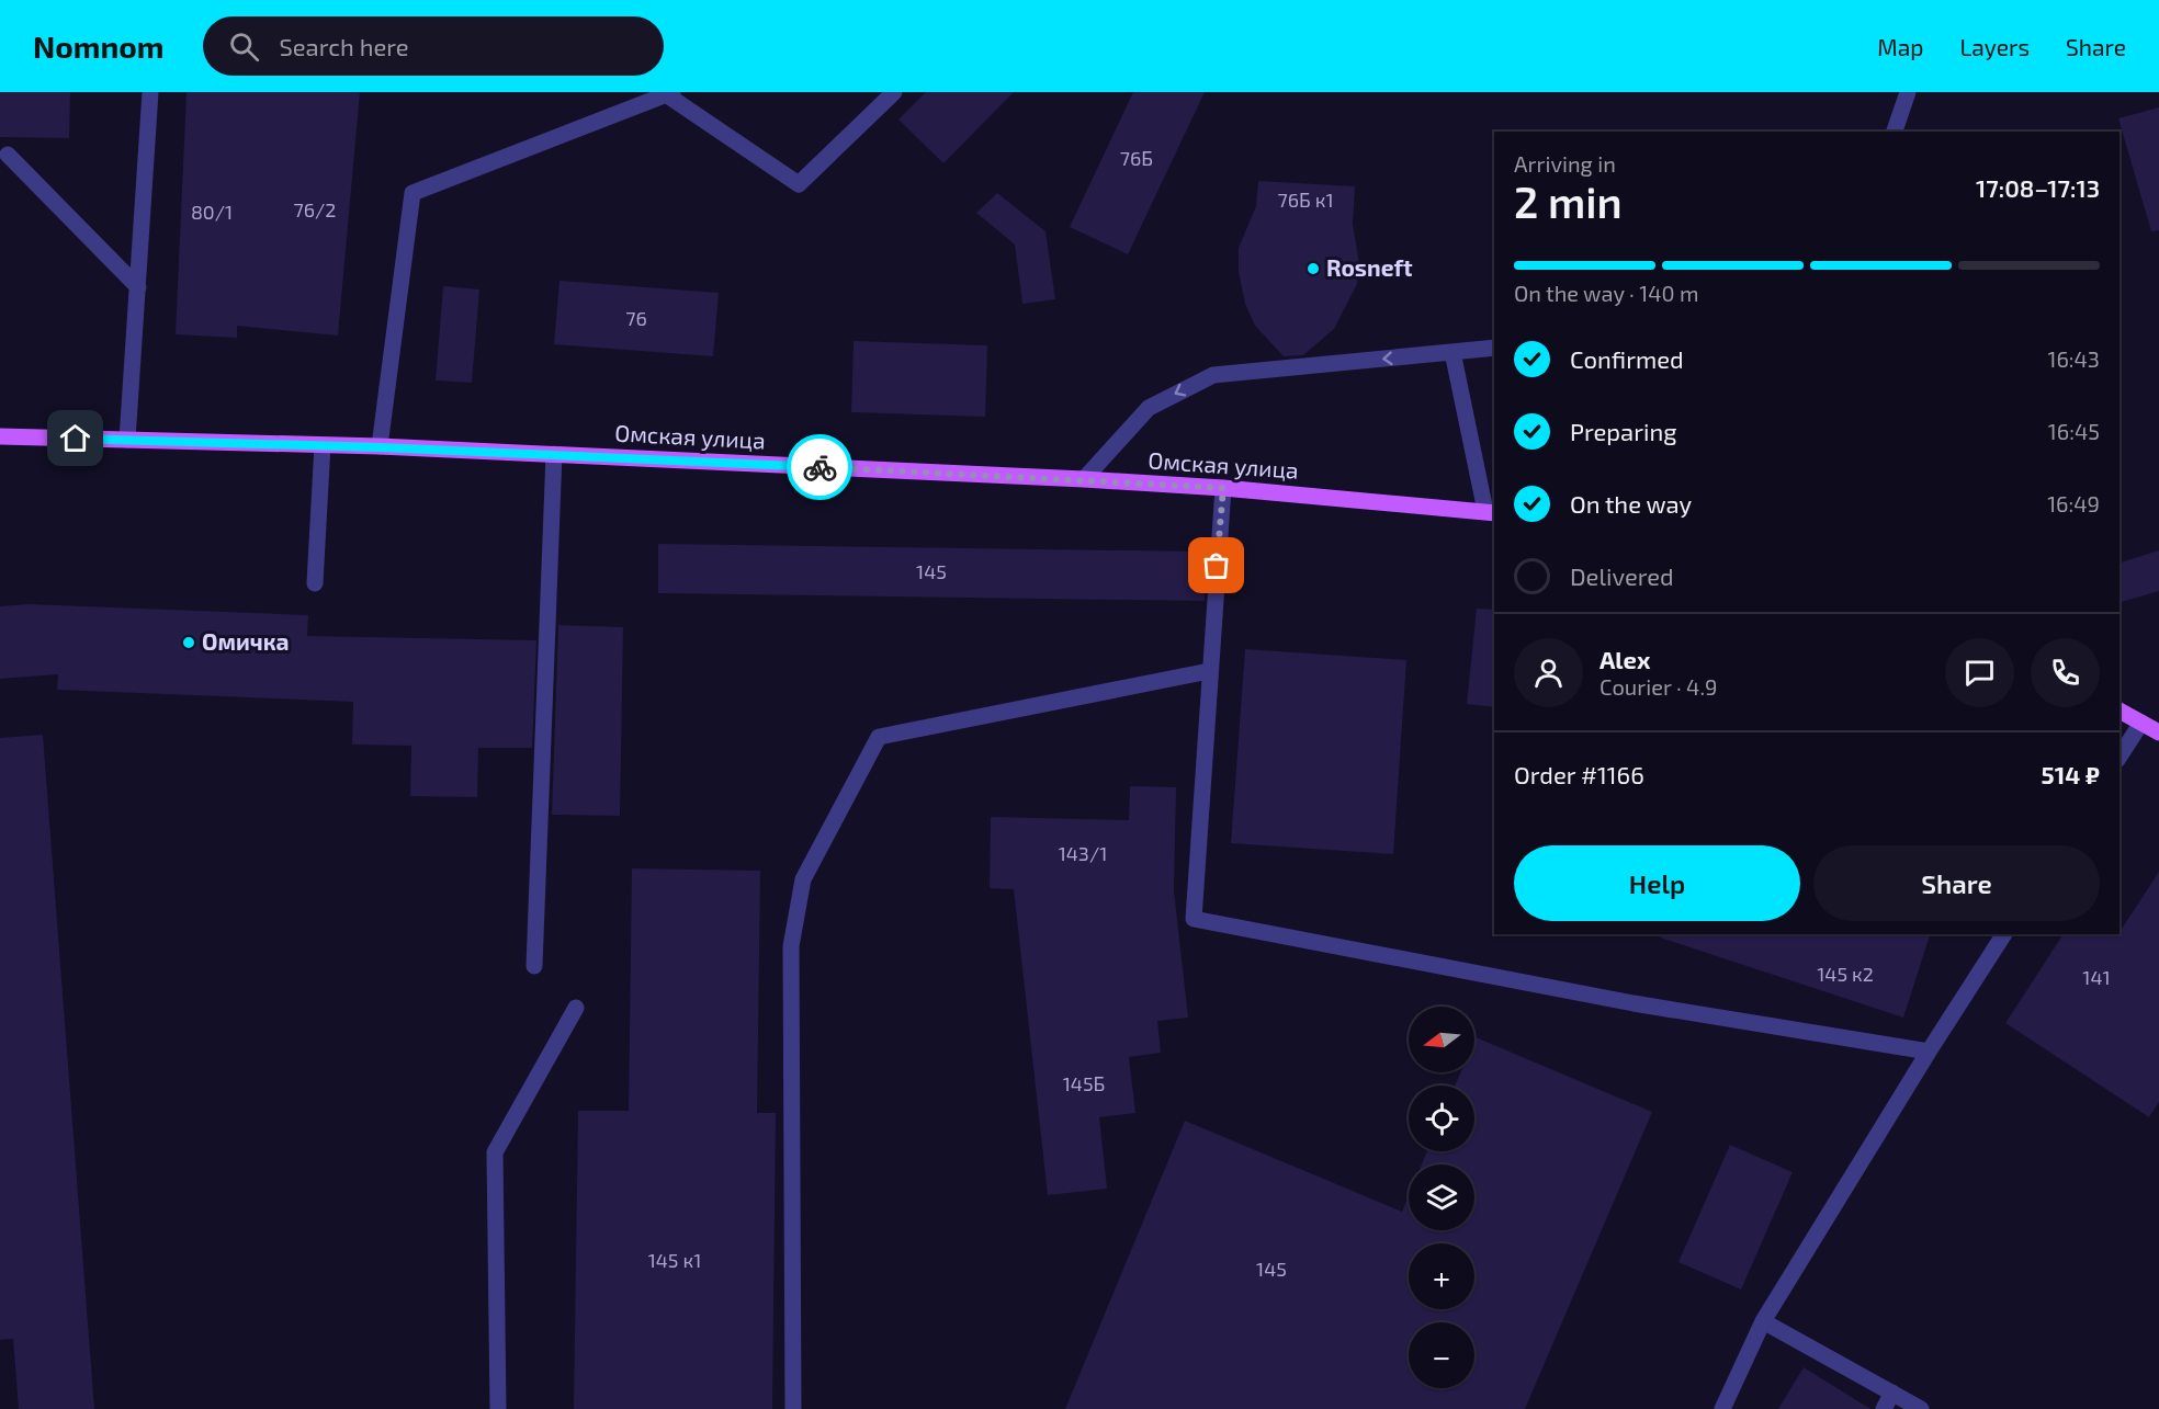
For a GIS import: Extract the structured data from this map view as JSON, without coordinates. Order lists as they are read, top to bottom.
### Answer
{
  "streets": {
    "main road": ["Омская улица"]
  },
  "places": ["Rosneft", "Омичка"],
  "house_numbers": [
    "76Б",
    "76Б к1",
    "76/2",
    "80/1",
    "76",
    "145",
    "143/1",
    "145 к2",
    "141",
    "145Б",
    "145 к1",
    "145"
  ],
  "north": "left",
  "page": {
    "header": "Nomnom",
    "search": "Search here",
    "nav": ["Map", "Layers", "Share"],
    "heading": ["2 min", "Arriving in", "17:08–17:13"],
    "panel": [
      "Alex",
      "Courier · 4.9",
      "Order #1166",
      "514 ₽"
    ],
    "bar": "On the way · 140 m",
    "list": [
      ["Confirmed", "16:43"],
      ["Preparing", "16:45"],
      ["On the way", "16:49"],
      "Delivered"
    ],
    "buttons": ["Help", "Share"],
    "map_buttons": ["+", "−"]
  }
}
